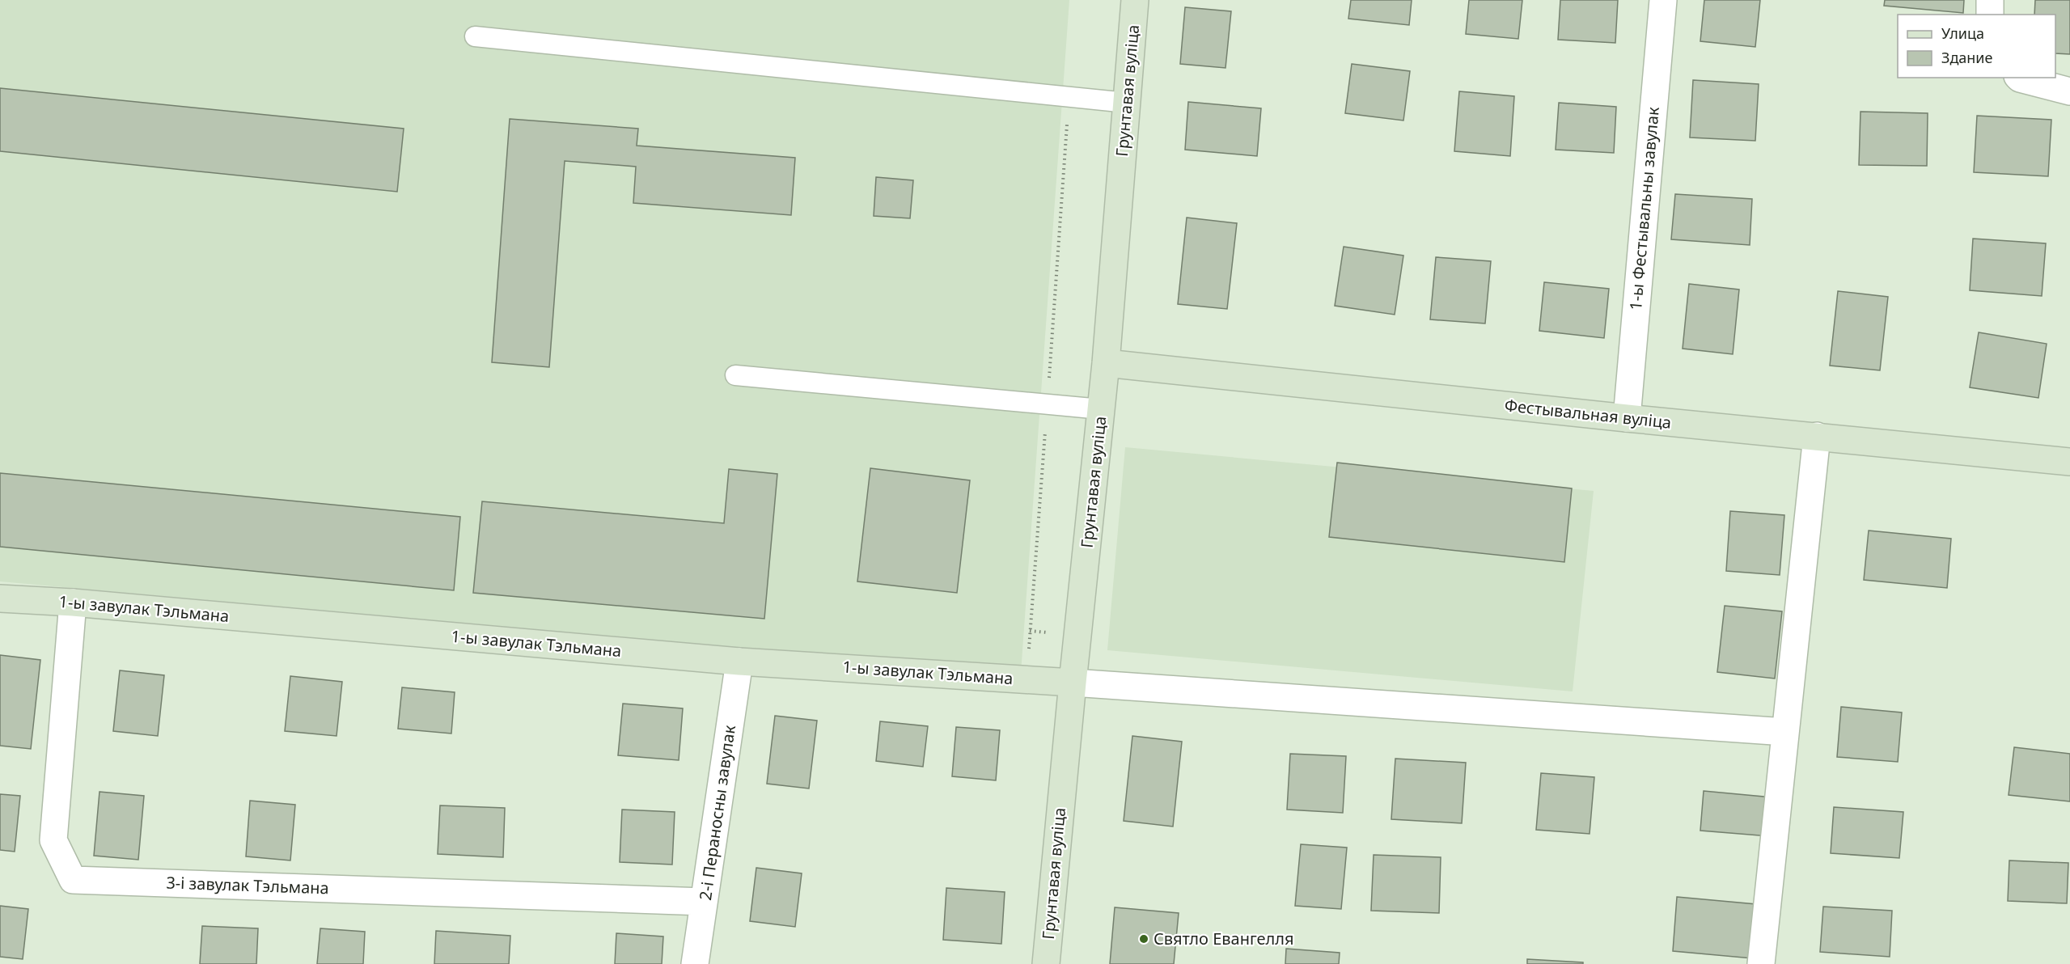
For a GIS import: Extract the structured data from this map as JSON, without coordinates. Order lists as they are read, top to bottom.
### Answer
{
  "streets": {
    "main road": ["Грунтавая вуліца", "Фестывальная вуліца", "1-ы завулак Тэльмана"],
    "street": ["1-ы Фестывальны завулак", "2-і Пераносны завулак", "3-і завулак Тэльмана"]
  },
  "crossings": [
    ["Грунтавая вуліца", "Фестывальная вуліца"],
    ["Грунтавая вуліца", "1-ы завулак Тэльмана"],
    ["1-ы Фестывальны завулак", "Фестывальная вуліца"],
    ["1-ы завулак Тэльмана", "2-і Пераносны завулак"],
    ["1-ы завулак Тэльмана", "3-і завулак Тэльмана"],
    ["2-і Пераносны завулак", "3-і завулак Тэльмана"]
  ],
  "places": ["Святло Евангелля"],
  "legend": ["Улица", "Здание"]
}
